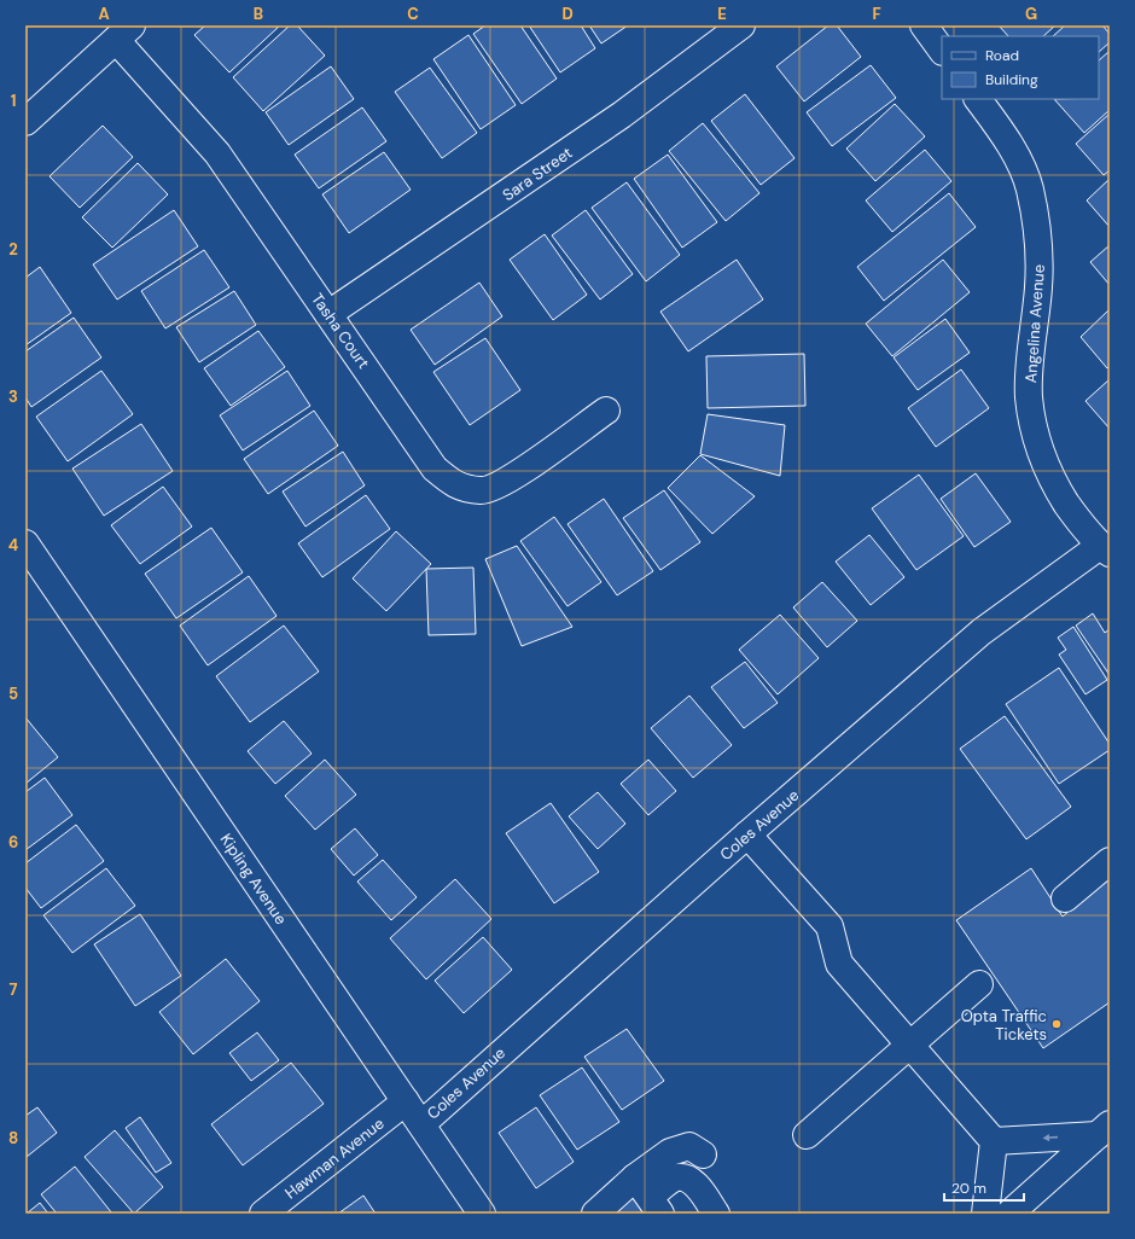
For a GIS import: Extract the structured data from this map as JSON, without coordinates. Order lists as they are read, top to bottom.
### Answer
{
  "streets": {
    "street": [
      "Sara Street",
      "Angelina Avenue",
      "Tasha Court",
      "Coles Avenue",
      "Kipling Avenue",
      "Hawman Avenue"
    ]
  },
  "crossings": [
    ["Sara Street", "Tasha Court"],
    ["Angelina Avenue", "Coles Avenue"],
    ["Coles Avenue", "Kipling Avenue"],
    ["Kipling Avenue", "Hawman Avenue"]
  ],
  "places": ["Opta Traffic Tickets"],
  "legend": ["Road", "Building"],
  "scale_bar": "20 m",
  "grid": {
    "columns": [
      "A",
      "B",
      "C",
      "D",
      "E",
      "F",
      "G"
    ],
    "rows": [
      "1",
      "2",
      "3",
      "4",
      "5",
      "6",
      "7",
      "8"
    ]
  }
}
